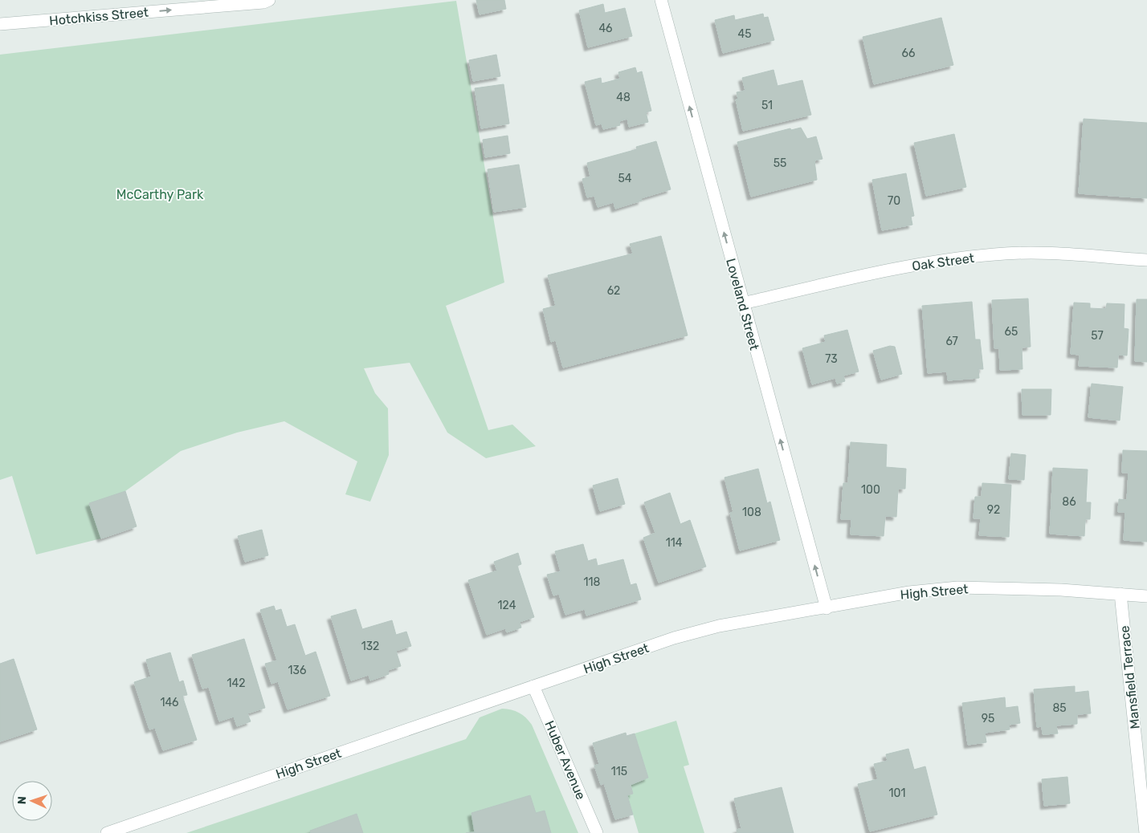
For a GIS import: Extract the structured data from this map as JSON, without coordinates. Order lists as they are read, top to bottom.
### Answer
{
  "streets": {
    "street": [
      "Hotchkiss Street",
      "Oak Street",
      "Loveland Street",
      "High Street",
      "Mansfield Terrace",
      "Huber Avenue"
    ]
  },
  "crossings": [
    ["Oak Street", "Loveland Street"],
    ["Loveland Street", "High Street"],
    ["High Street", "Mansfield Terrace"],
    ["High Street", "Huber Avenue"]
  ],
  "one_way": ["Hotchkiss Street", "Loveland Street"],
  "parks": ["McCarthy Park"],
  "house_numbers": [
    "46",
    "45",
    "66",
    "48",
    "51",
    "55",
    "54",
    "70",
    "62",
    "65",
    "57",
    "67",
    "73",
    "100",
    "86",
    "92",
    "108",
    "114",
    "118",
    "124",
    "132",
    "136",
    "142",
    "146",
    "85",
    "95",
    "115",
    "101"
  ],
  "north": "left"
}
